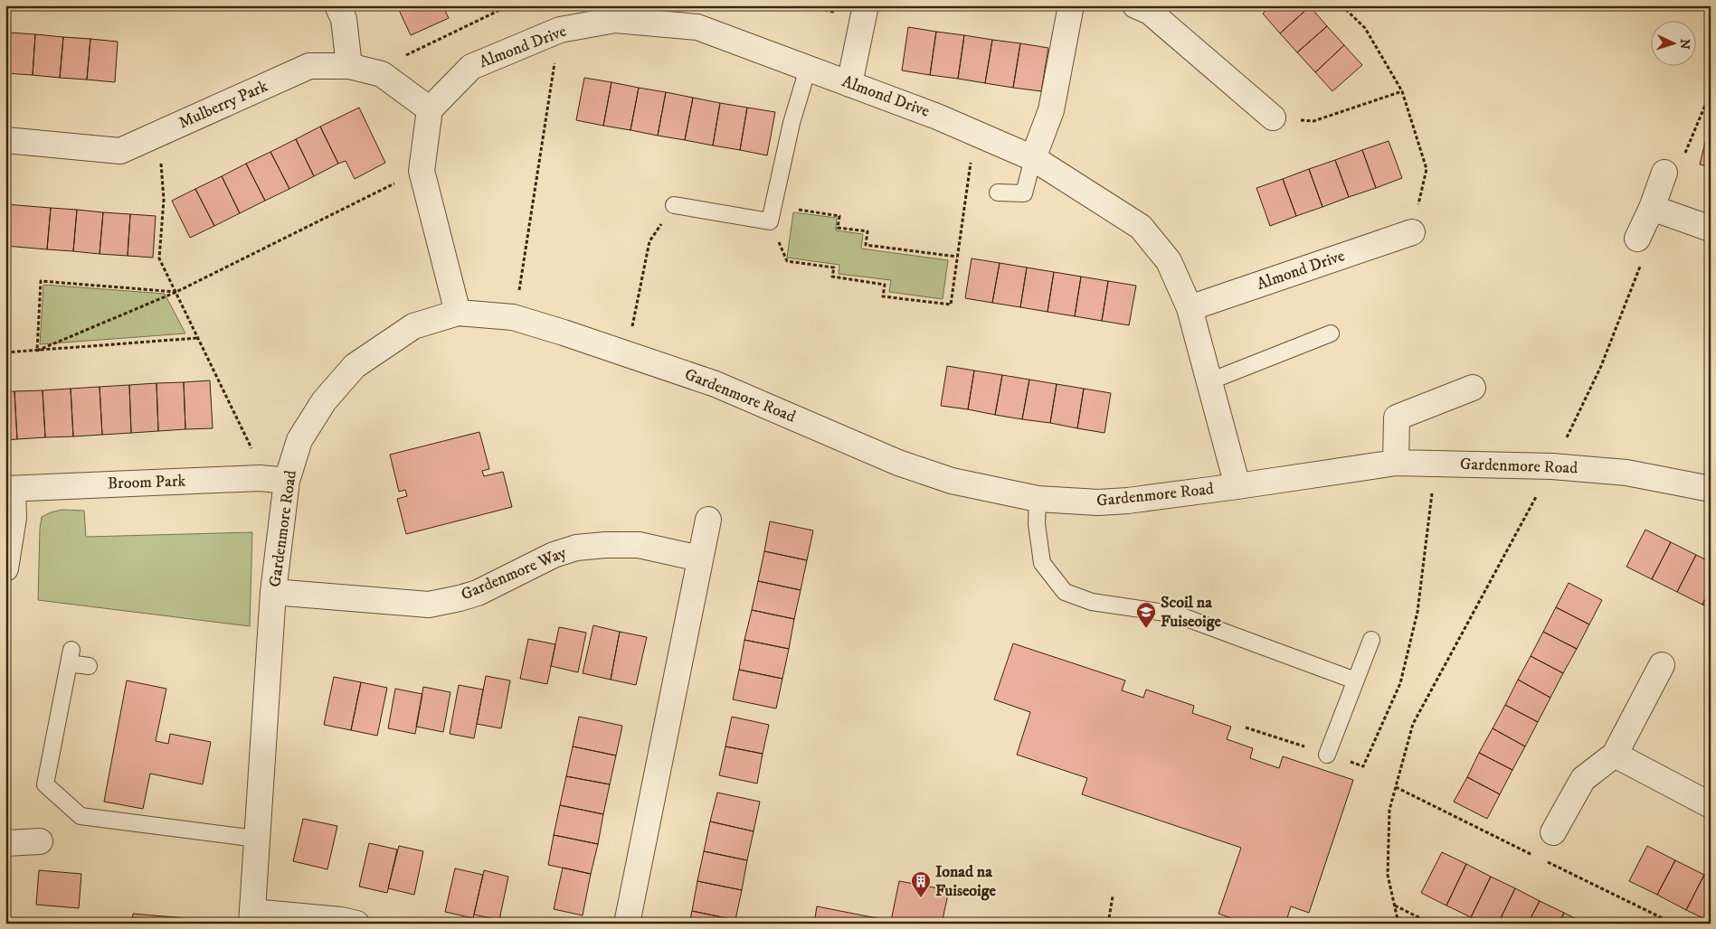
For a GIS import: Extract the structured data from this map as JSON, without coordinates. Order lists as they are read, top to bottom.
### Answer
{
  "streets": {
    "street": [
      "Almond Drive",
      "Mulberry Park",
      "Gardenmore Road",
      "Broom Park",
      "Gardenmore Way"
    ]
  },
  "crossings": [
    ["Almond Drive", "Mulberry Park"],
    ["Almond Drive", "Gardenmore Road"],
    ["Gardenmore Road", "Broom Park"],
    ["Gardenmore Road", "Gardenmore Way"]
  ],
  "places": {
    "school or university": ["Scoil na Fuiseoige"],
    "building": ["Ionad na Fuiseoige"]
  },
  "north": "right"
}
